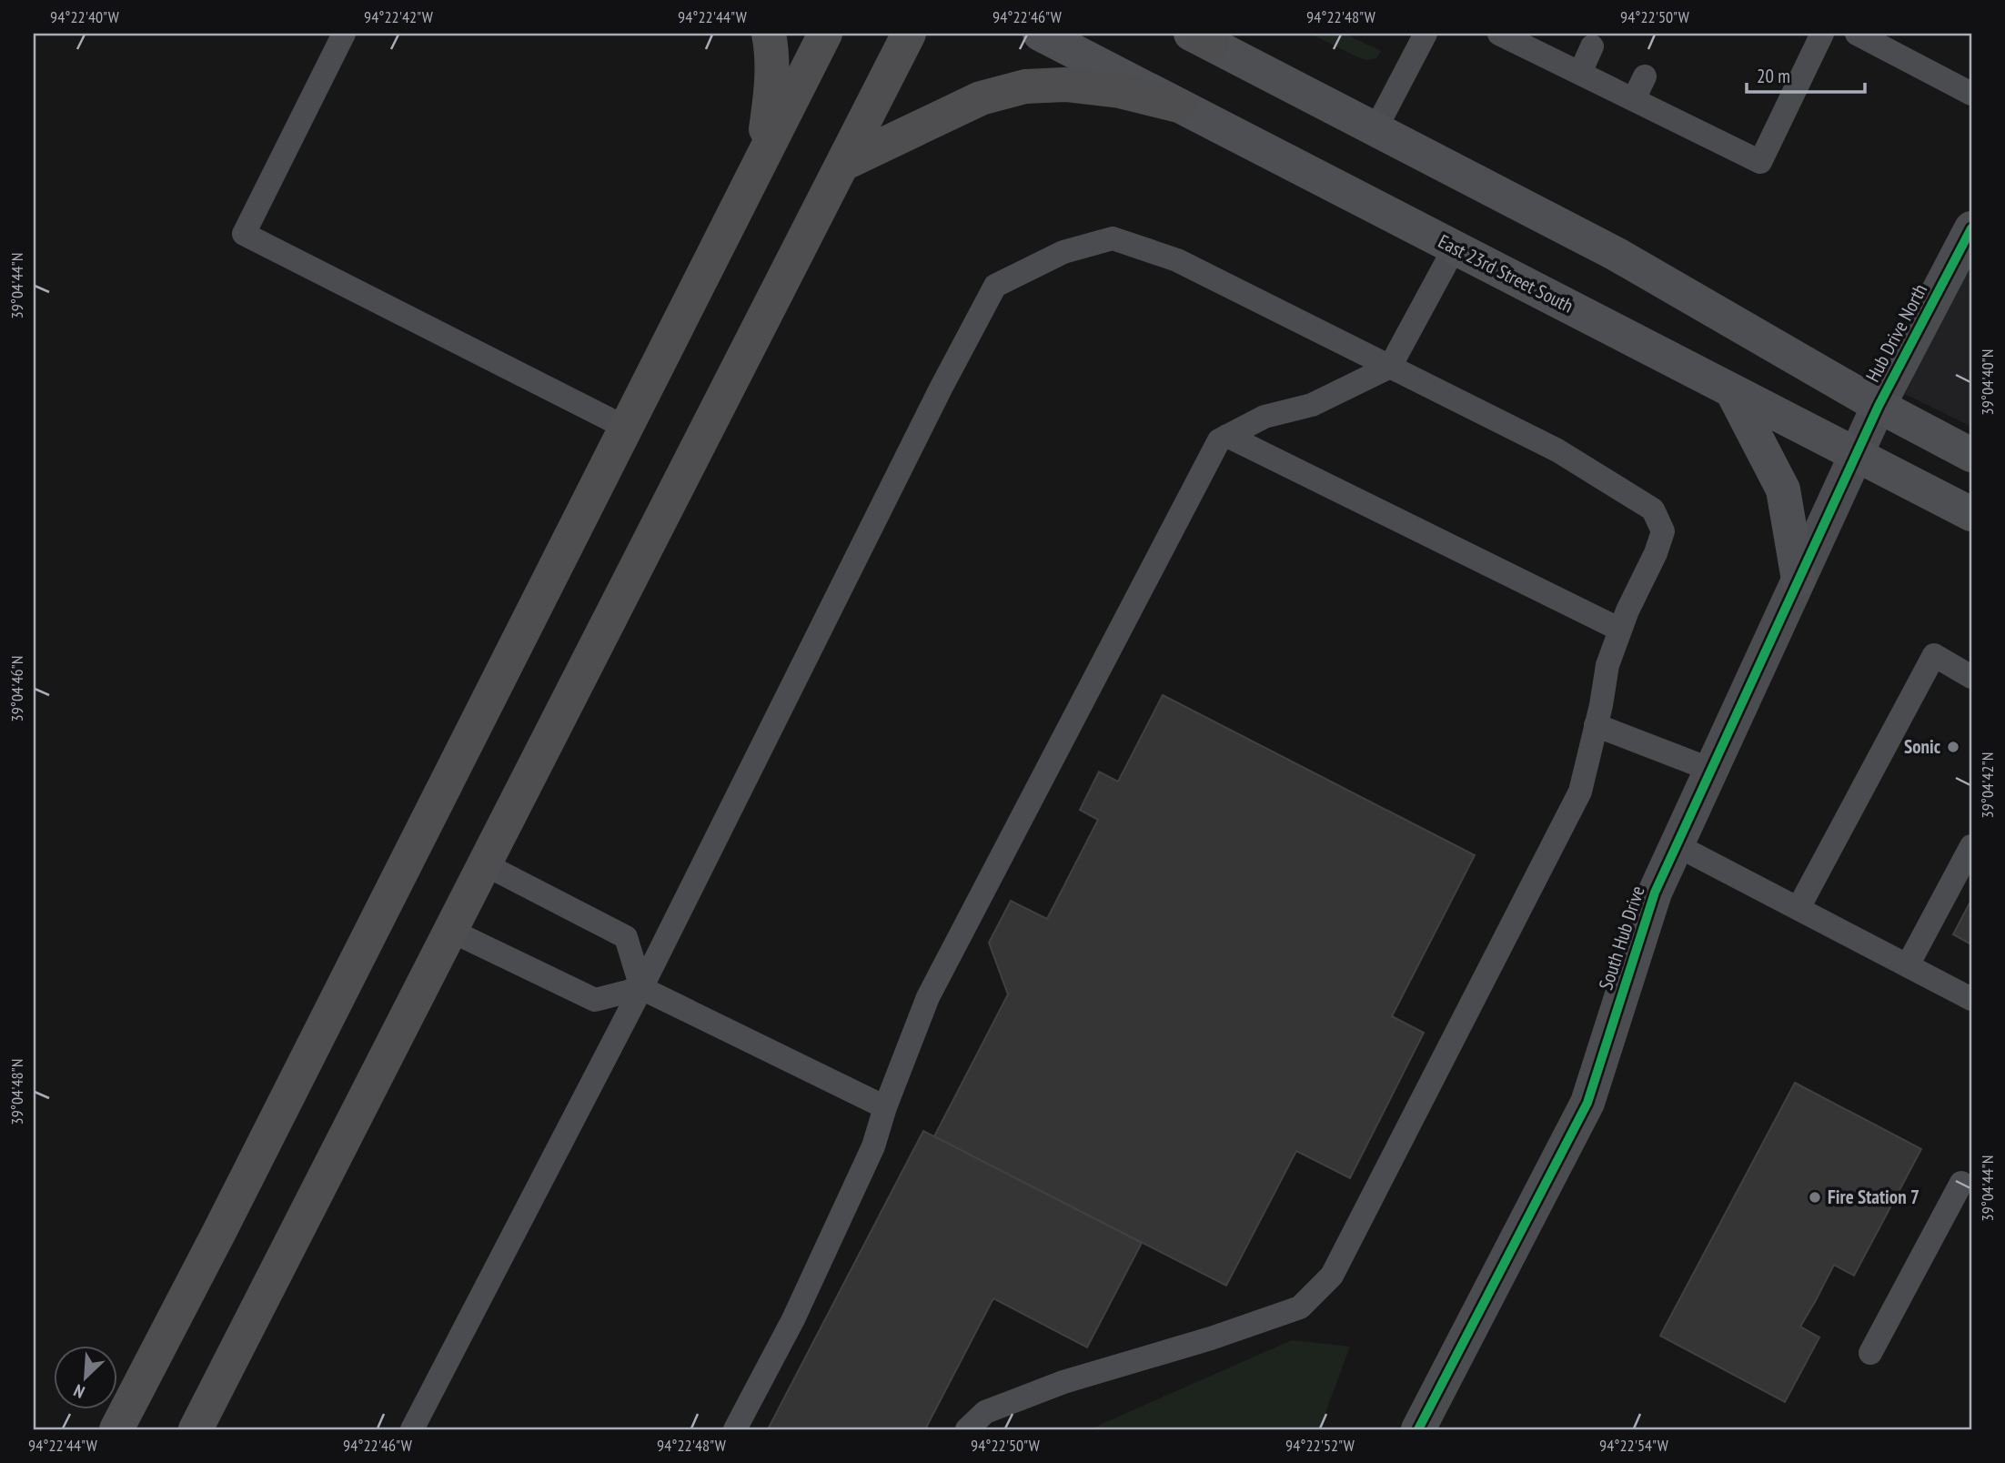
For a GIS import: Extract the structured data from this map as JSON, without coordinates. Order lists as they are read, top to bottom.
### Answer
{
  "streets": {
    "main road": ["East 23rd Street South"],
    "street": ["Hub Drive North", "South Hub Drive"]
  },
  "crossings": [
    ["East 23rd Street South", "Hub Drive North"],
    ["East 23rd Street South", "South Hub Drive"],
    ["Hub Drive North", "South Hub Drive"]
  ],
  "places": ["Sonic", "Fire Station 7"],
  "scale_bar": "20 m",
  "north": "bottom left",
  "coordinates": [
    "94°22'40\"W",
    "94°22'42\"W",
    "94°22'44\"W",
    "94°22'46\"W",
    "94°22'48\"W",
    "94°22'50\"W",
    "39°04'44\"N",
    "39°04'40\"N",
    "39°04'46\"N",
    "39°04'42\"N",
    "39°04'48\"N",
    "94°22'52\"W",
    "94°22'54\"W"
  ]
}
